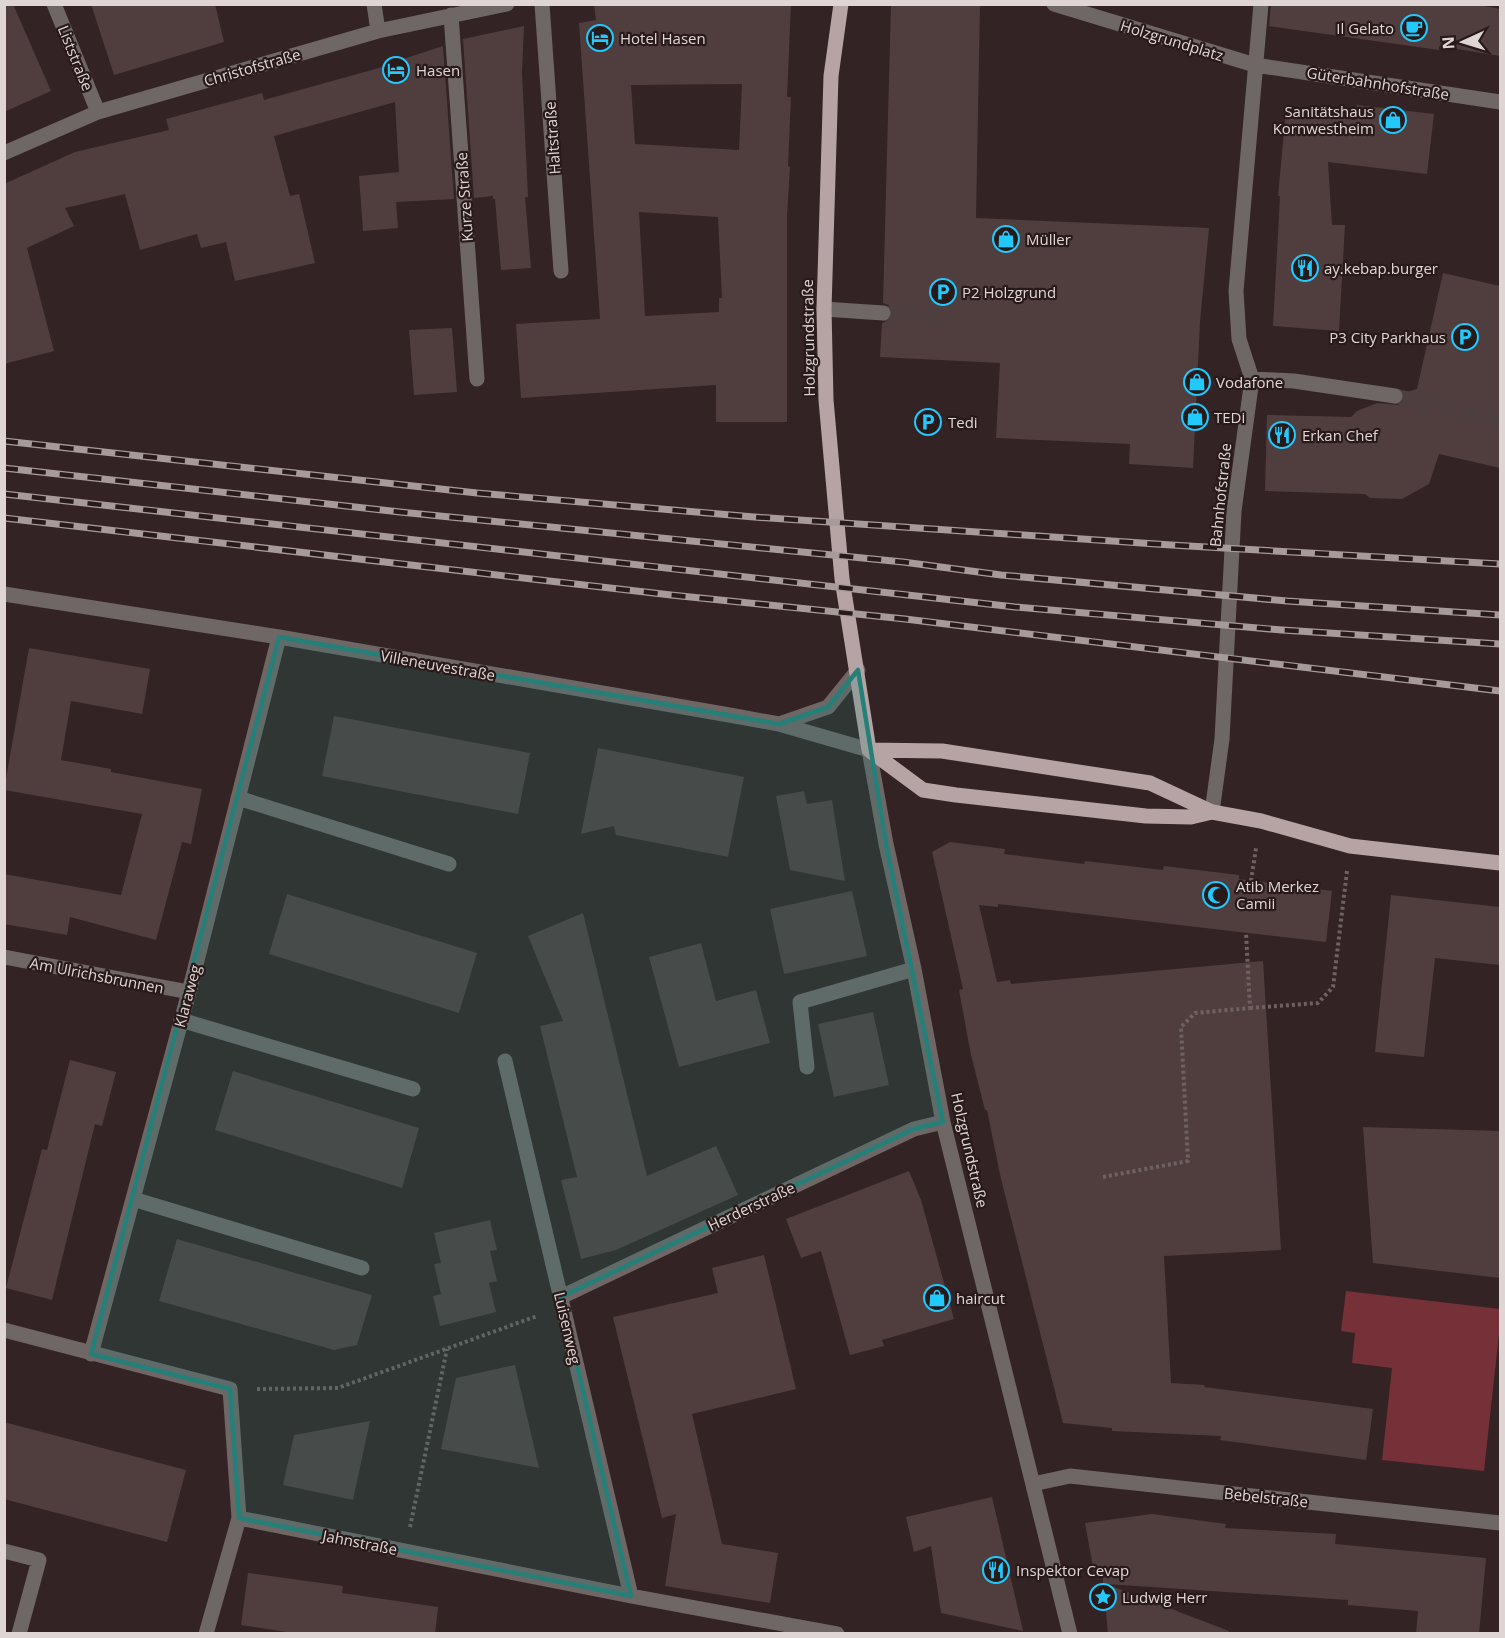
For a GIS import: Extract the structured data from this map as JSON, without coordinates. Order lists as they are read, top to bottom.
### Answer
{
  "streets": {
    "main road": ["Holzgrundstraße"],
    "street": [
      "Holzgrundplatz",
      "Liststraße",
      "Christofstraße",
      "Güterbahnhofstraße",
      "Haltstraße",
      "Kurze Straße",
      "Bahnhofstraße",
      "Villeneuvestraße",
      "Am Ulrichsbrunnen",
      "Klaraweg",
      "Herderstraße",
      "Luisenweg",
      "Bebelstraße",
      "Jahnstraße"
    ]
  },
  "crossings": [
    ["Holzgrundplatz", "Güterbahnhofstraße"],
    ["Holzgrundplatz", "Bahnhofstraße"],
    ["Liststraße", "Christofstraße"],
    ["Christofstraße", "Kurze Straße"],
    ["Güterbahnhofstraße", "Bahnhofstraße"],
    ["Holzgrundstraße", "Villeneuvestraße"],
    ["Holzgrundstraße", "Herderstraße"],
    ["Holzgrundstraße", "Bebelstraße"],
    ["Villeneuvestraße", "Klaraweg"],
    ["Am Ulrichsbrunnen", "Klaraweg"],
    ["Herderstraße", "Luisenweg"],
    ["Luisenweg", "Jahnstraße"]
  ],
  "places": {
    "cafe": ["Il Gelato"],
    "hotel": ["Hotel Hasen", "Hasen"],
    "shop": [
      "Sanitätshaus Kornwestheim",
      "Müller",
      "Vodafone",
      "TEDi",
      "haircut"
    ],
    "restaurant": ["ay.kebap.burger", "Erkan Chef", "Inspektor Cevap"],
    "parking": ["P2 Holzgrund", "P3 City Parkhaus", "Tedi"],
    "mosque": ["Atib Merkez Camii"],
    "place": ["Ludwig Herr"]
  },
  "north": "left"
}
